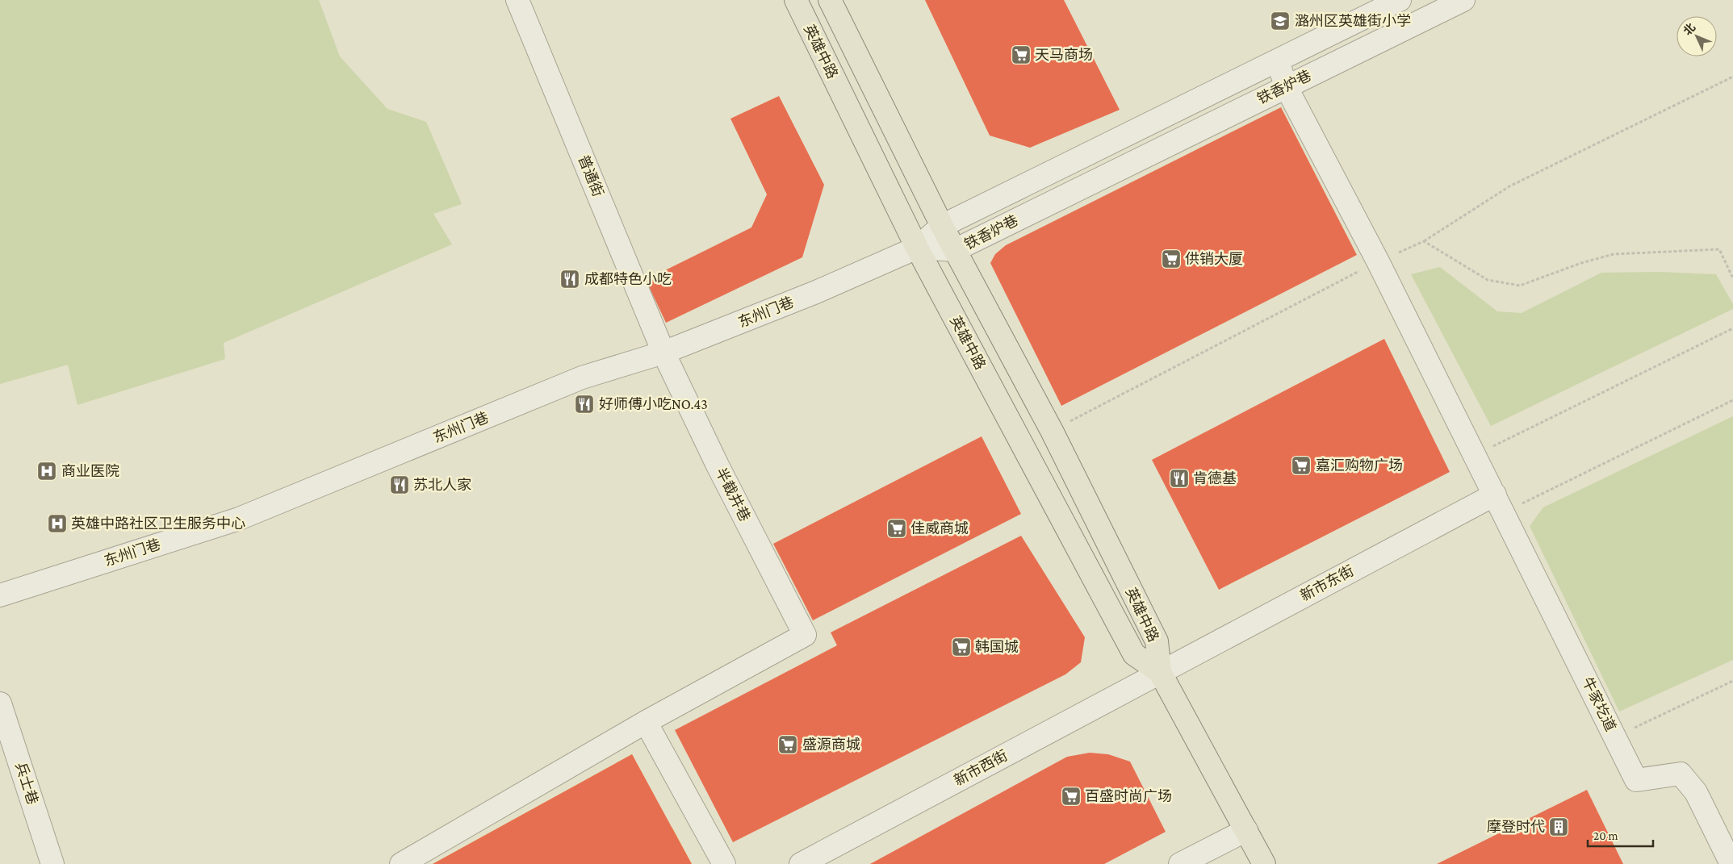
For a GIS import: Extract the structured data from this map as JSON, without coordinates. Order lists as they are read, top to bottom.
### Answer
{
  "streets": {
    "main road": ["英雄中路"],
    "street": [
      "铁香炉巷",
      "普通街",
      "东州门巷",
      "半截井巷",
      "新市东街",
      "牛家圪道",
      "新市西街",
      "兵士巷"
    ]
  },
  "crossings": [
    ["英雄中路", "铁香炉巷"],
    ["英雄中路", "东州门巷"],
    ["英雄中路", "新市东街"],
    ["英雄中路", "新市西街"],
    ["铁香炉巷", "东州门巷"],
    ["铁香炉巷", "牛家圪道"],
    ["普通街", "东州门巷"],
    ["普通街", "半截井巷"],
    ["东州门巷", "半截井巷"],
    ["新市东街", "牛家圪道"],
    ["新市东街", "新市西街"]
  ],
  "places": {
    "school or university": ["潞州区英雄街小学"],
    "supermarket": [
      "天马商场",
      "供销大厦",
      "嘉汇购物广场",
      "佳威商城",
      "韩国城",
      "盛源商城",
      "百盛时尚广场"
    ],
    "restaurant": [
      "成都特色小吃",
      "好师傅小吃NO.43",
      "肯德基",
      "苏北人家"
    ],
    "hospital": ["商业医院", "英雄中路社区卫生服务中心"],
    "building": ["摩登时代"]
  },
  "scale_bar": "20 m",
  "north": "top left"
}
